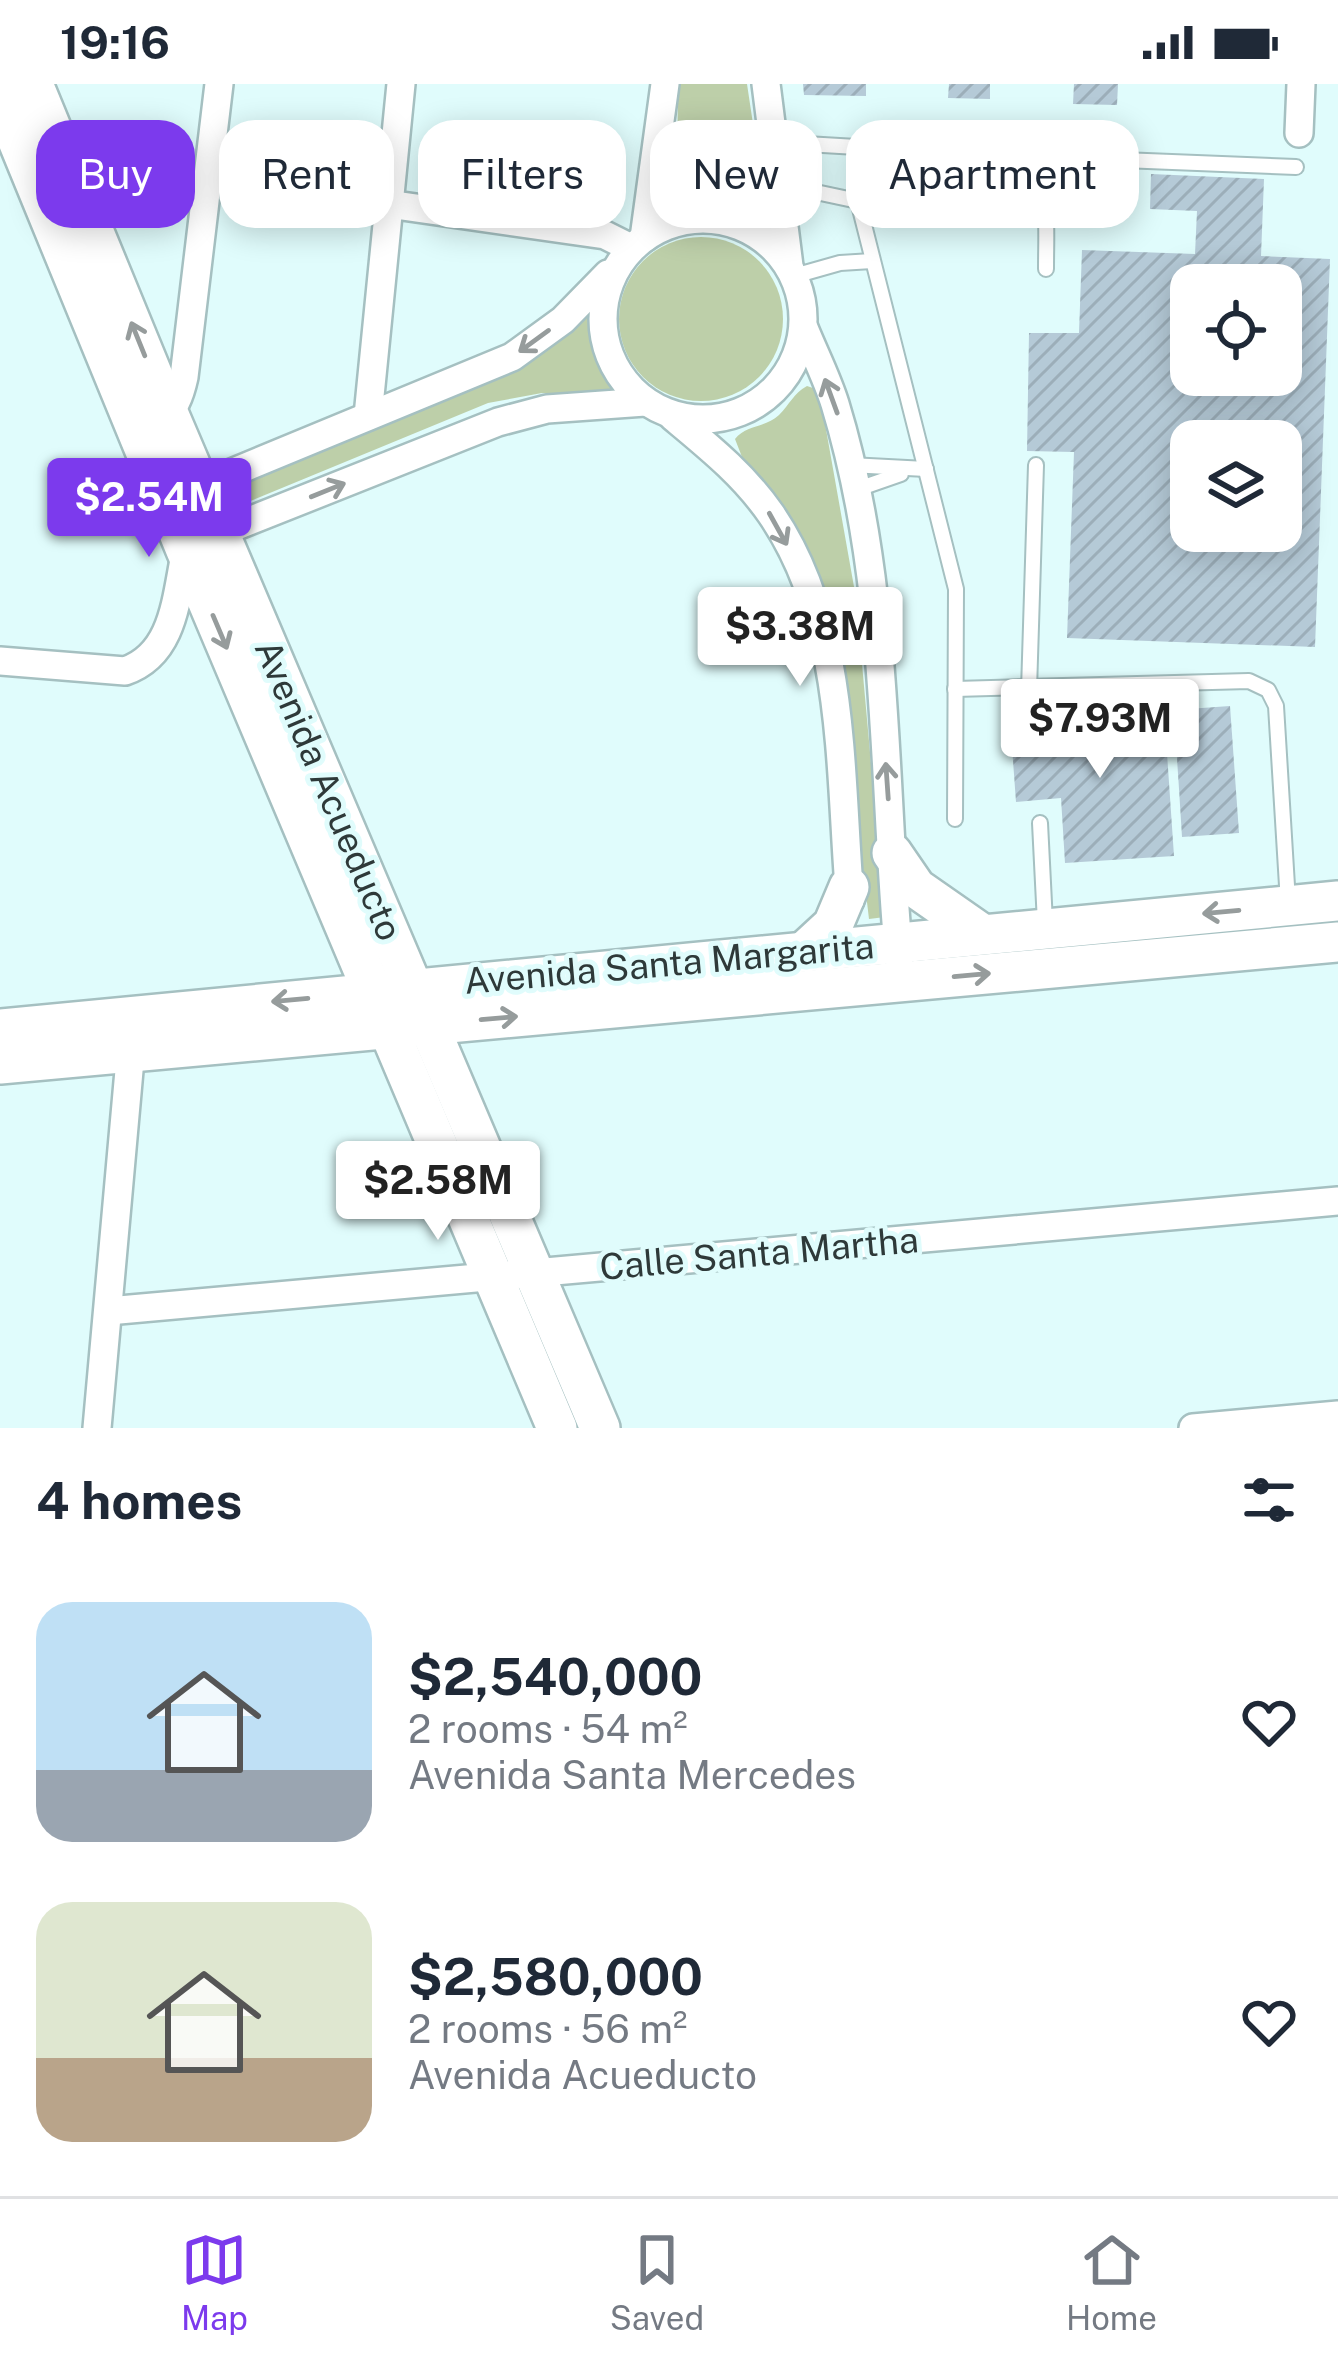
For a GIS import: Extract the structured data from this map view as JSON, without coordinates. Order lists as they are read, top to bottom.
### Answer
{
  "streets": {
    "main road": ["Avenida Acueducto", "Avenida Santa Margarita"],
    "street": ["Calle Santa Martha"]
  },
  "crossings": [
    ["Avenida Acueducto", "Avenida Santa Margarita"],
    ["Avenida Acueducto", "Calle Santa Martha"]
  ],
  "page": {
    "status": "19:16",
    "chip": [
      "Buy",
      "Rent",
      "Filters",
      "New",
      "Apartment"
    ],
    "price": [
      "$2.54M",
      "$3.38M",
      "$7.93M",
      "$2.58M"
    ],
    "heading": "4 homes",
    "list": [
      {
        "name": "$2,540,000",
        "note": "2 rooms · 54 m² · Avenida Santa Mercedes"
      },
      {
        "name": "$2,580,000",
        "note": "2 rooms · 56 m² · Avenida Acueducto"
      }
    ],
    "tabs": ["Map", "Saved", "Home"]
  }
}
